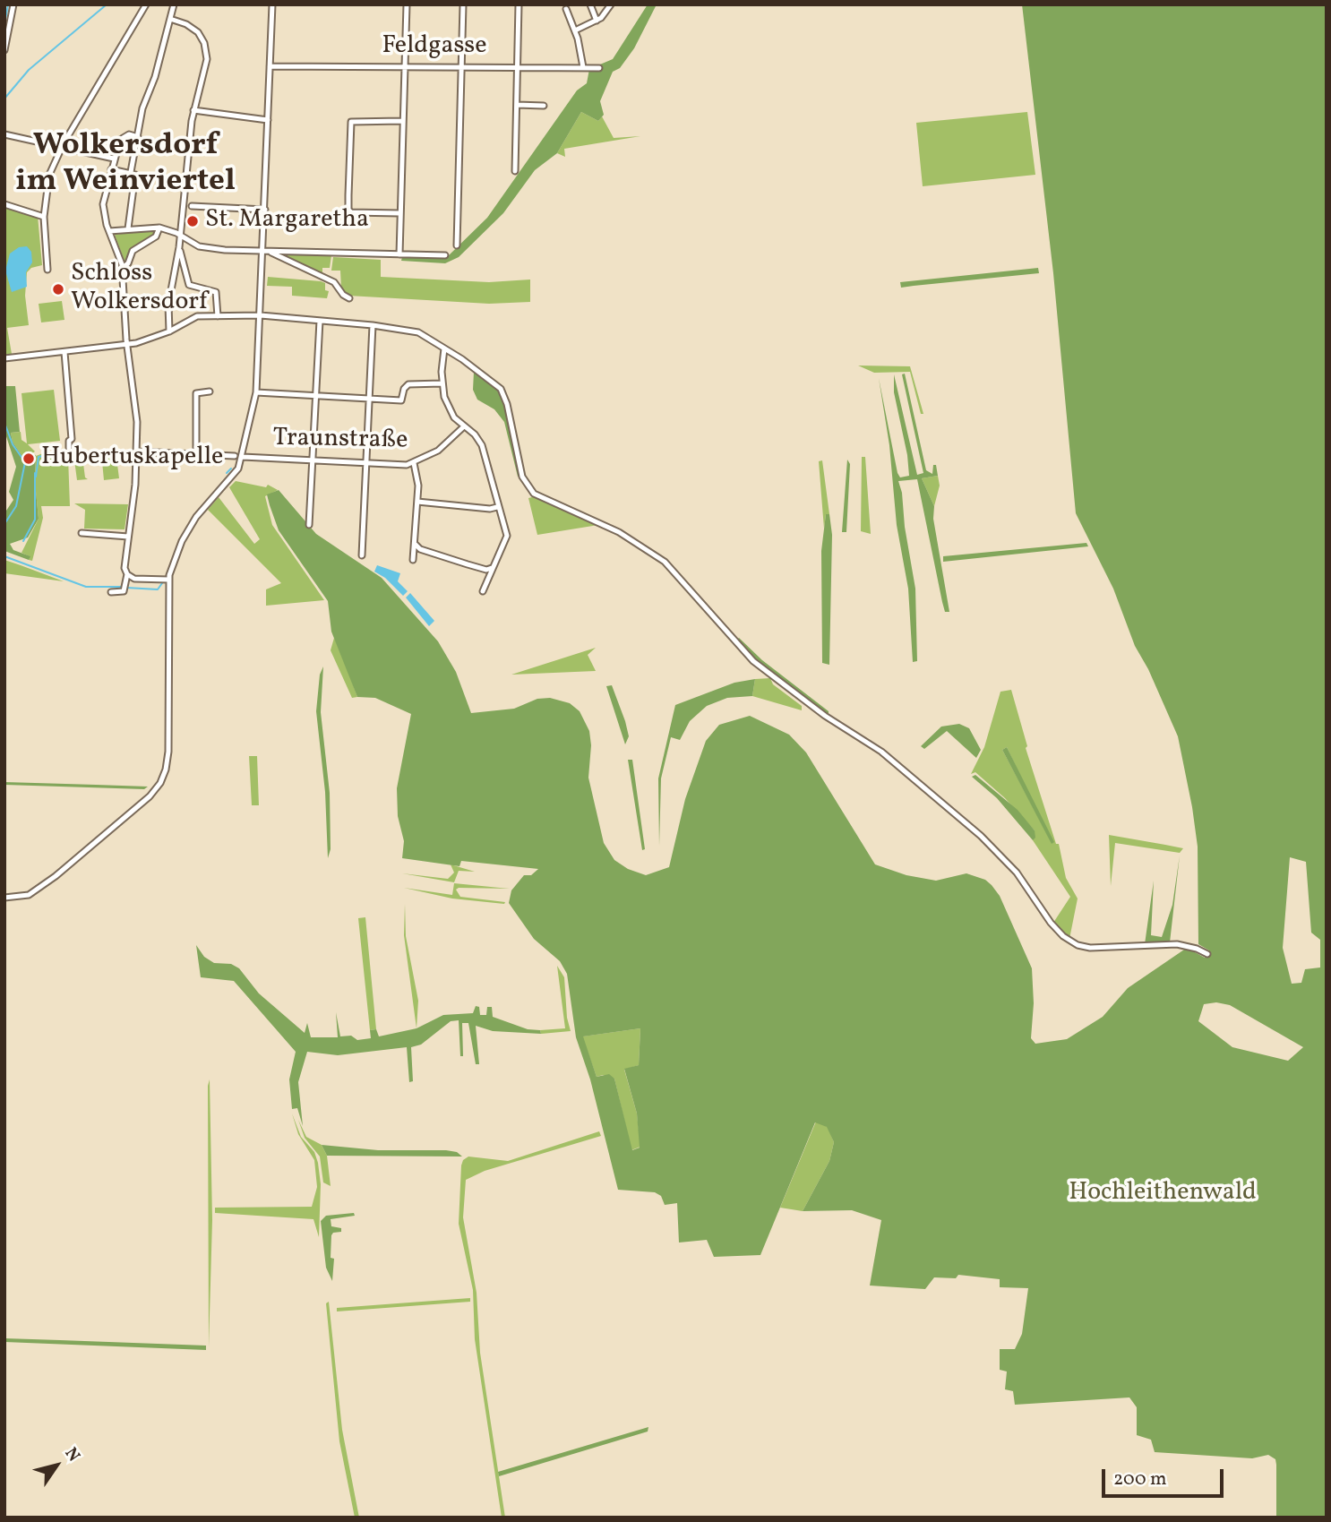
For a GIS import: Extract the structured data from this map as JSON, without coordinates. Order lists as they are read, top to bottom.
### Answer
{
  "streets": {
    "street": ["Feldgasse", "Traunstraße"]
  },
  "districts": ["Wolkersdorf im Weinviertel"],
  "parks": ["Hochleithenwald"],
  "places": ["St. Margaretha", "Schloss Wolkersdorf", "Hubertuskapelle"],
  "scale_bar": "200 m",
  "north": "top right"
}
